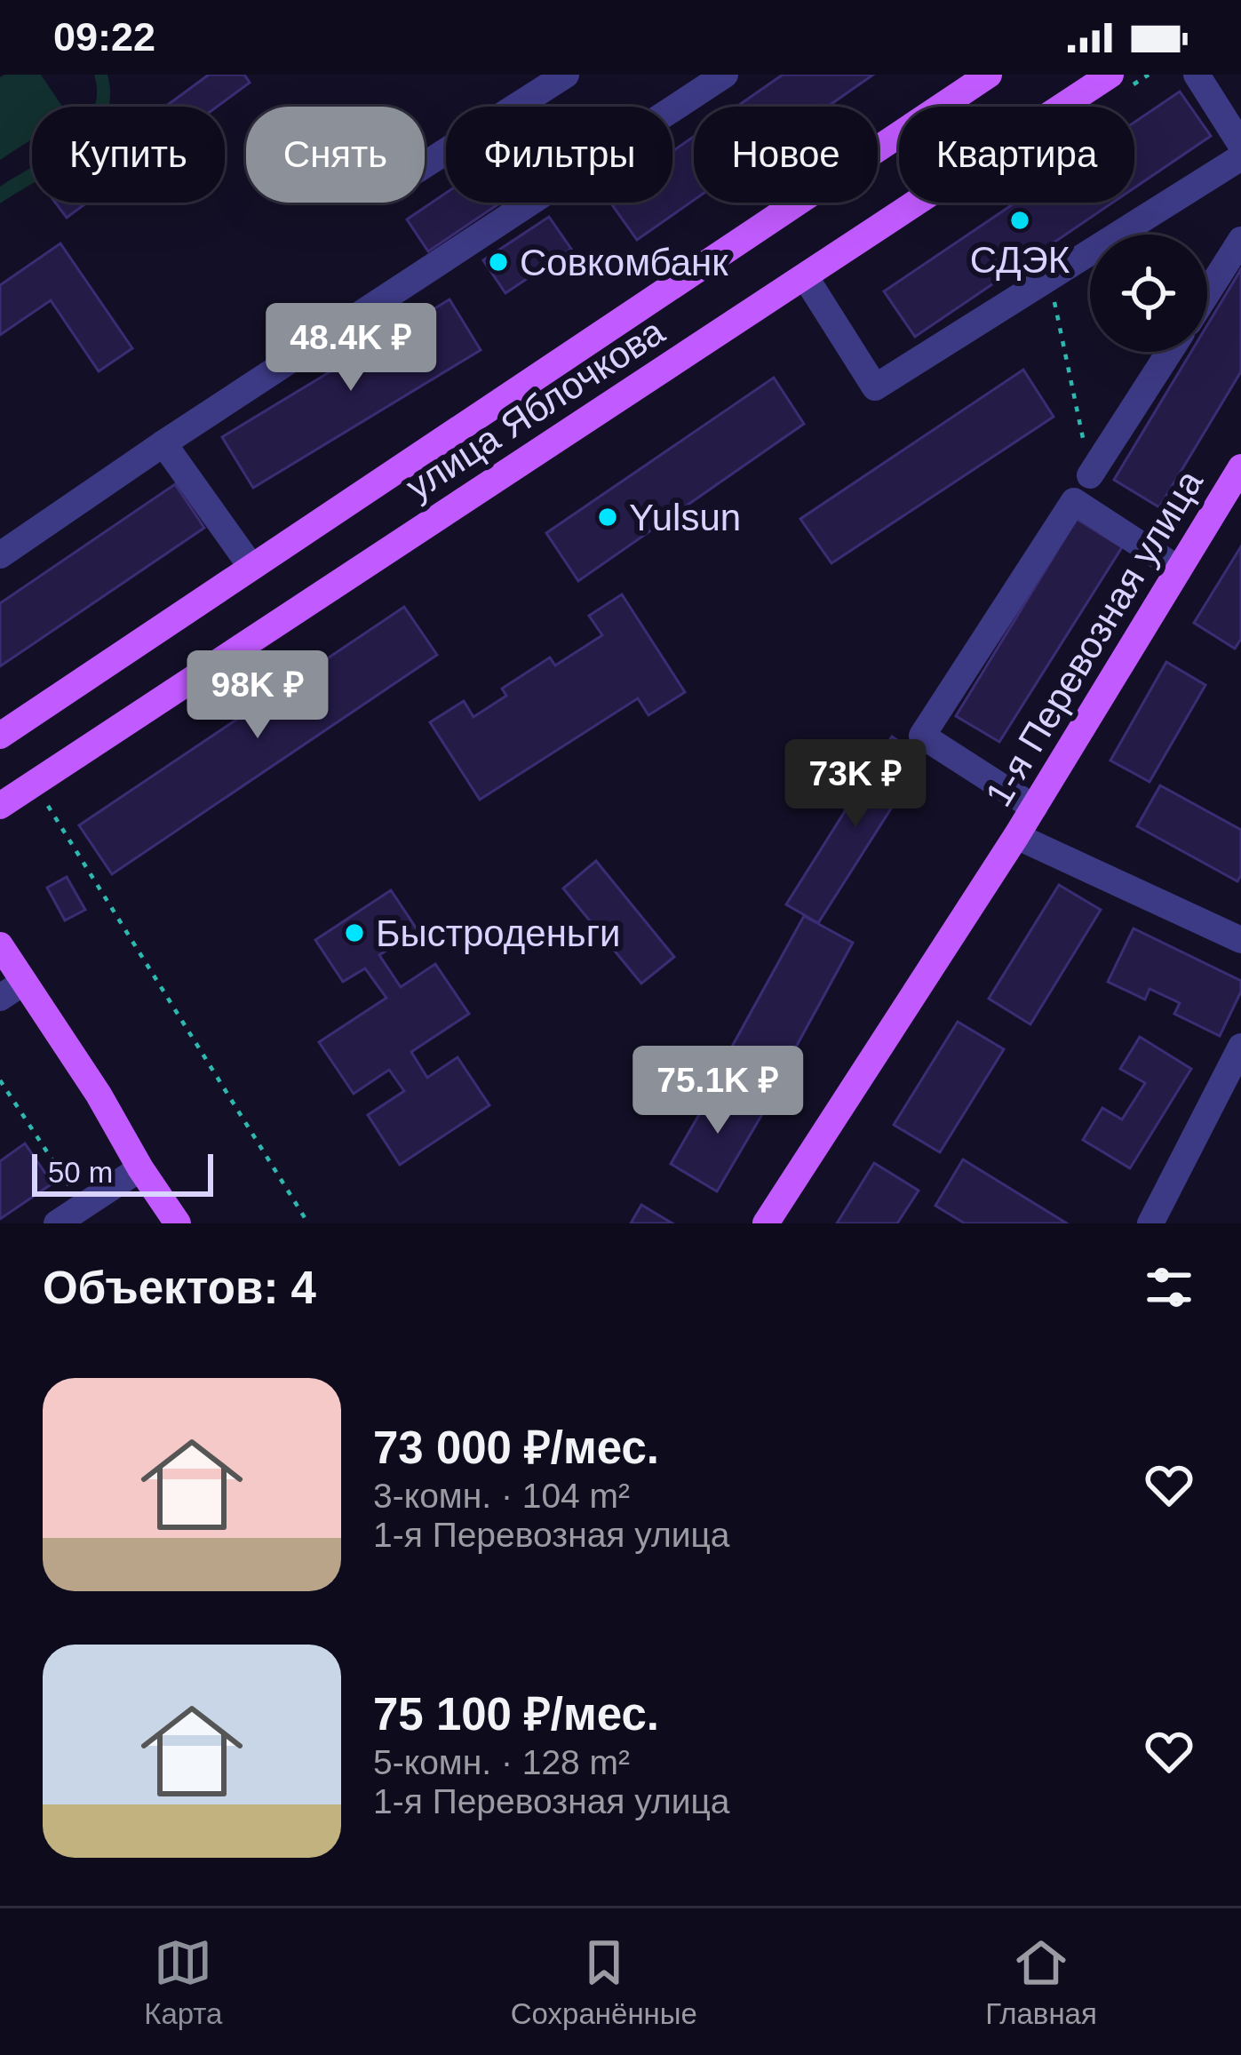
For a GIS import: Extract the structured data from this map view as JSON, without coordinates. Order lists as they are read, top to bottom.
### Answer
{
  "streets": {
    "main road": ["улица Яблочкова", "1-я Перевозная улица"]
  },
  "places": [
    "СДЭК",
    "Совкомбанк",
    "Yulsun",
    "Быстроденьги"
  ],
  "scale_bar": "50 m",
  "page": {
    "status": "09:22",
    "chip": [
      "Купить",
      "Снять",
      "Фильтры",
      "Новое",
      "Квартира"
    ],
    "price": [
      "48.4K ₽",
      "98K ₽",
      "73K ₽",
      "75.1K ₽"
    ],
    "scale": "50 m",
    "heading": "Объектов: 4",
    "list": [
      {
        "name": "73 000 ₽/мес.",
        "note": "3-комн. · 104 m² · 1-я Перевозная улица"
      },
      {
        "name": "75 100 ₽/мес.",
        "note": "5-комн. · 128 m² · 1-я Перевозная улица"
      }
    ],
    "tabs": ["Карта", "Сохранённые", "Главная"]
  }
}
